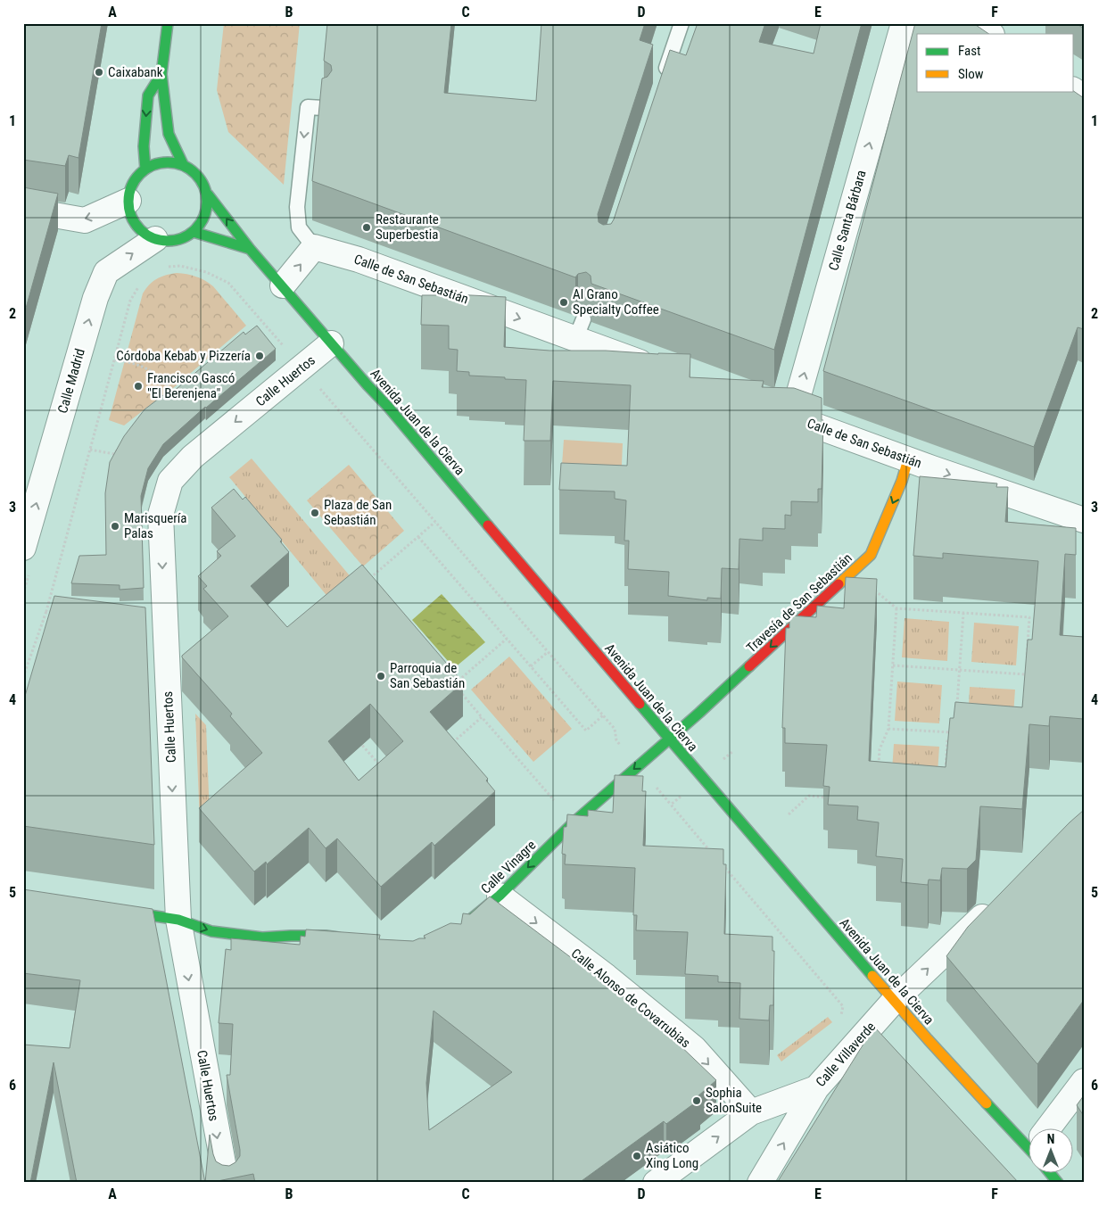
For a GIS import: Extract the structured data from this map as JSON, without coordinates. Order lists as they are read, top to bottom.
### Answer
{
  "streets": {
    "street": [
      "Calle Santa Bárbara",
      "Calle de San Sebastián",
      "Calle Madrid",
      "Calle Huertos",
      "Avenida Juan de la Cierva",
      "Travesía de San Sebastián",
      "Calle Vinagre",
      "Calle Alonso de Covarrubias",
      "Calle Villaverde"
    ]
  },
  "crossings": [
    ["Calle Santa Bárbara", "Calle de San Sebastián"],
    ["Calle de San Sebastián", "Travesía de San Sebastián"],
    ["Calle Madrid", "Avenida Juan de la Cierva"],
    ["Calle Huertos", "Avenida Juan de la Cierva"],
    ["Avenida Juan de la Cierva", "Travesía de San Sebastián"],
    ["Avenida Juan de la Cierva", "Calle Vinagre"],
    ["Avenida Juan de la Cierva", "Calle Villaverde"],
    ["Travesía de San Sebastián", "Calle Vinagre"],
    ["Calle Vinagre", "Calle Alonso de Covarrubias"],
    ["Calle Alonso de Covarrubias", "Calle Villaverde"]
  ],
  "one_way": [
    "Calle Santa Bárbara",
    "Calle de San Sebastián",
    "Calle Madrid",
    "Calle Huertos",
    "Travesía de San Sebastián",
    "Calle Vinagre",
    "Calle Alonso de Covarrubias"
  ],
  "places": [
    "Caixabank",
    "Restaurante Superbestia",
    "Al Grano Specialty Coffee",
    "Córdoba Kebab y Pizzería",
    "Francisco Gascó \"El Berenjena\"",
    "Plaza de San Sebastián",
    "Marisquería Palas",
    "Parroquia de San Sebastián",
    "Sophia SalonSuite",
    "Asiático Xing Long"
  ],
  "legend": ["Fast", "Slow"],
  "north": "top",
  "grid": {
    "columns": [
      "A",
      "B",
      "C",
      "D",
      "E",
      "F"
    ],
    "rows": [
      "1",
      "2",
      "3",
      "4",
      "5",
      "6"
    ]
  }
}
